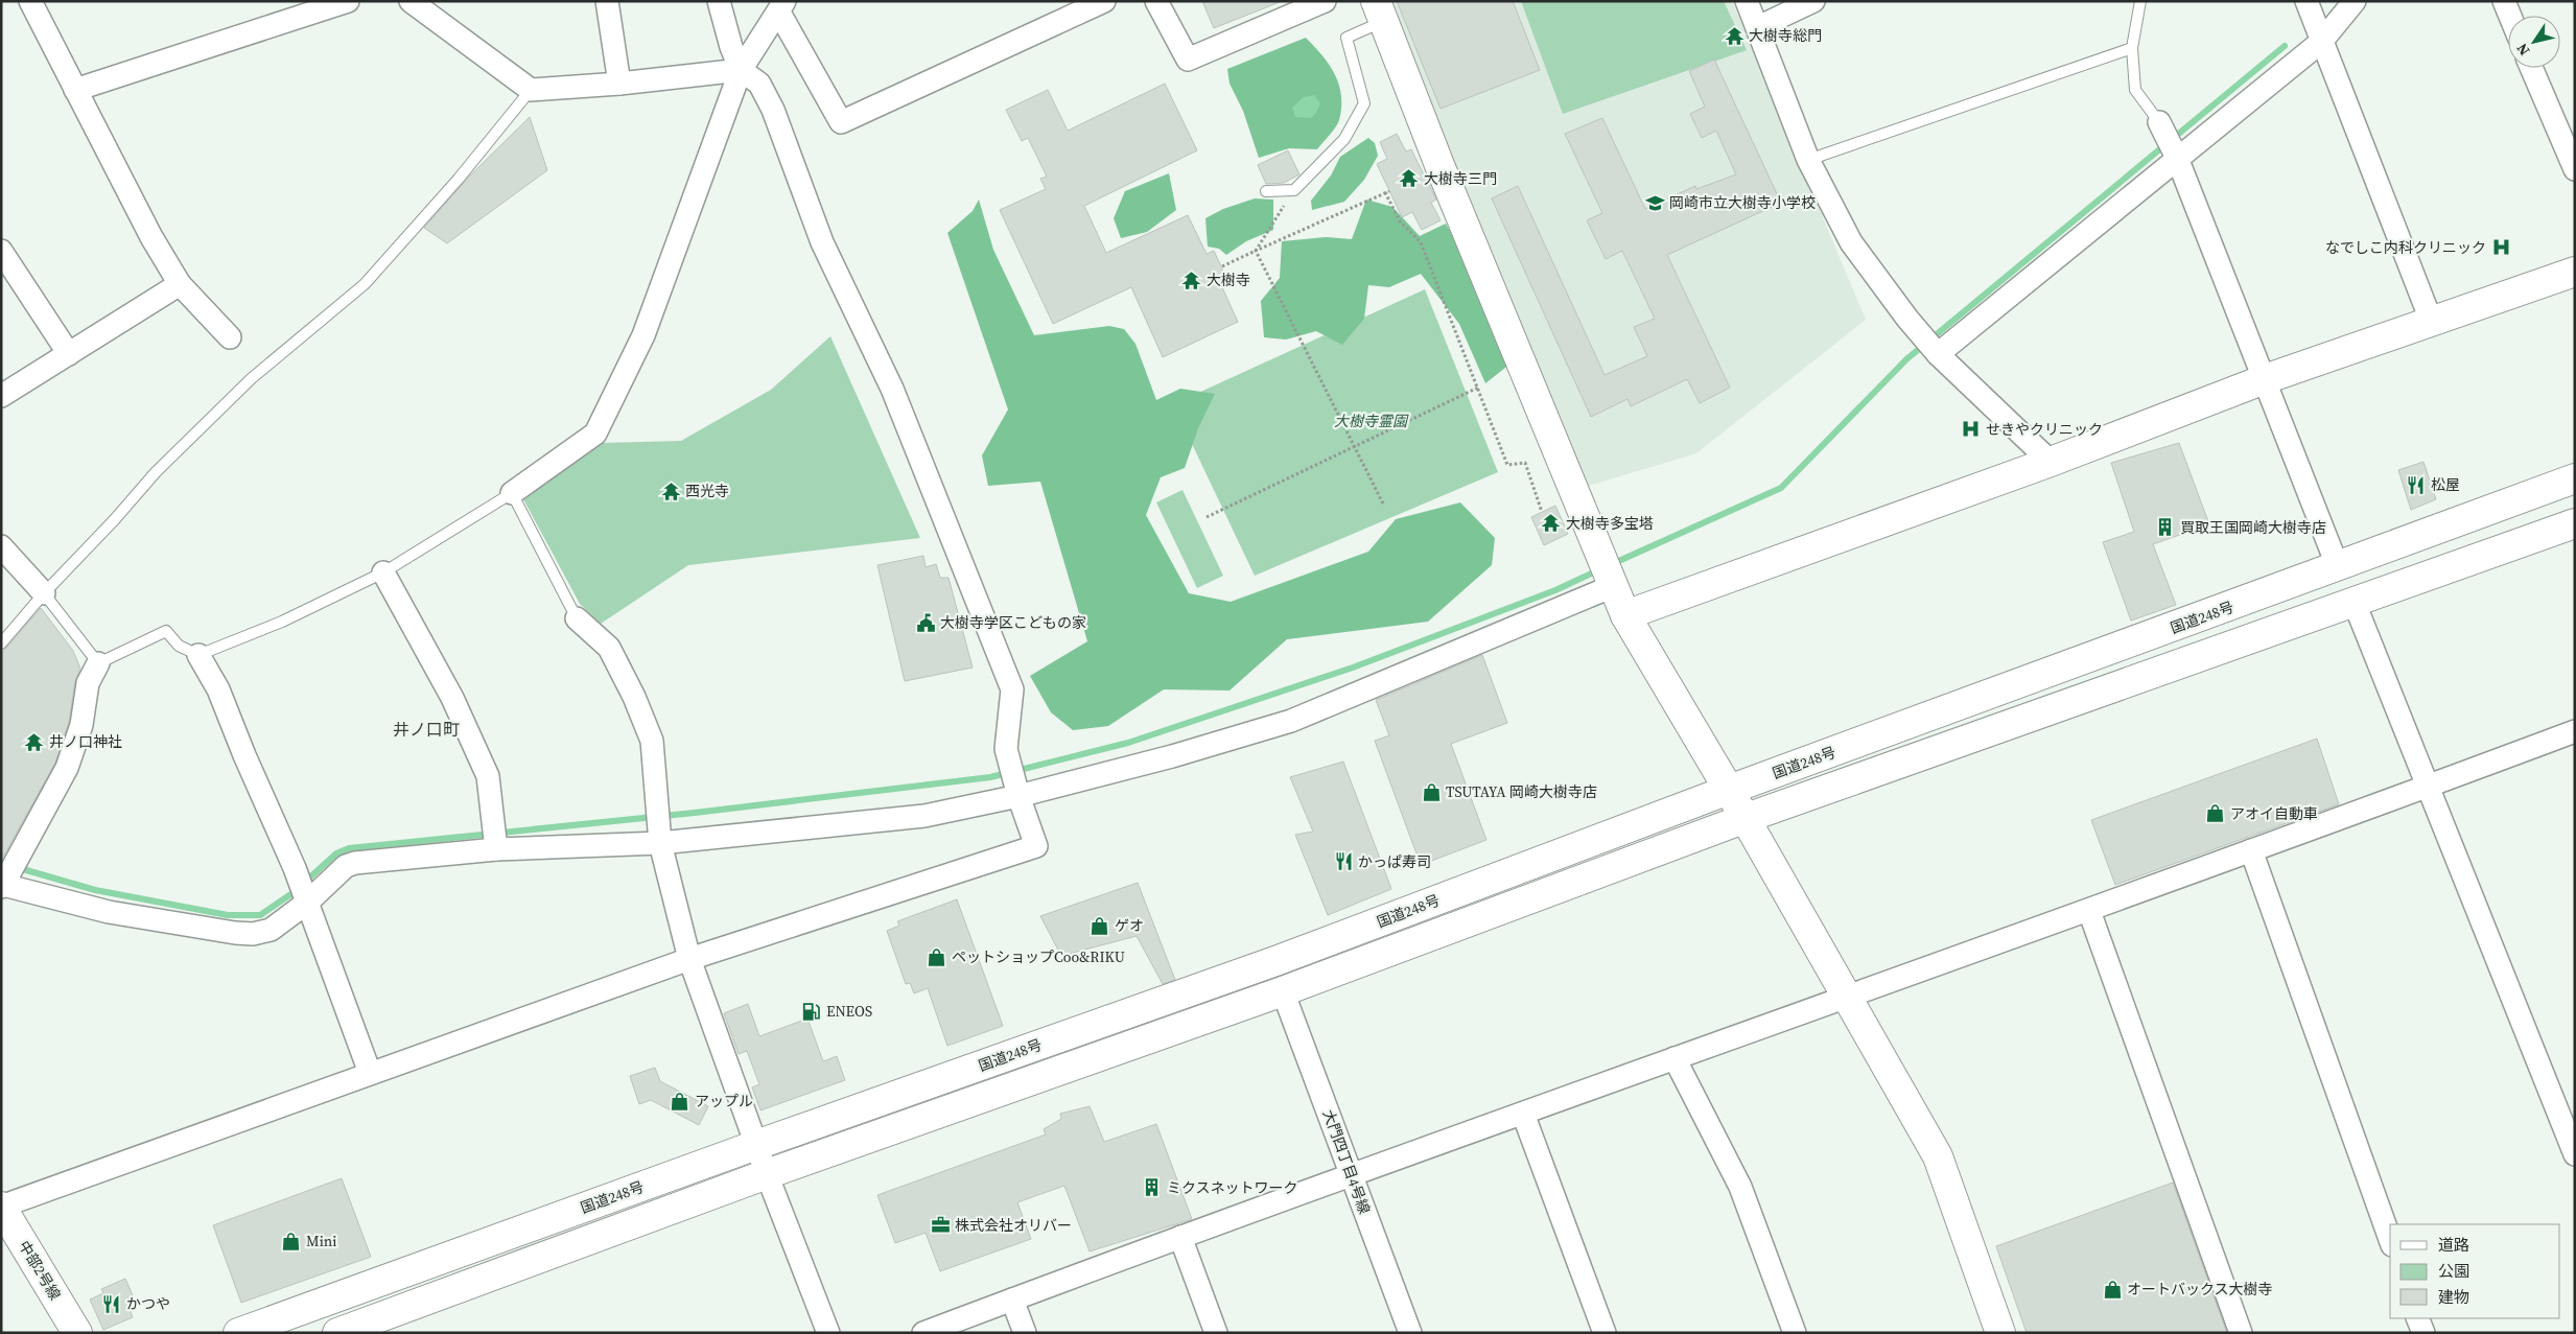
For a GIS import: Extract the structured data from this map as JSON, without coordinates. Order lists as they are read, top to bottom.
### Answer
{
  "streets": {
    "main road": ["国道248号", "中部2号線"],
    "street": ["大門四丁目4号線"]
  },
  "districts": ["井ノ口町"],
  "parks": ["大樹寺霊園"],
  "places": {
    "temple": [
      "大樹寺総門",
      "大樹寺三門",
      "大樹寺",
      "西光寺",
      "大樹寺多宝塔",
      "井ノ口神社"
    ],
    "school or university": ["岡崎市立大樹寺小学校"],
    "hospital": ["なでしこ内科クリニック", "せきやクリニック"],
    "restaurant": ["松屋", "かっぱ寿司", "かつや"],
    "building": ["買取王国岡崎大樹寺店", "ミクスネットワーク"],
    "public building": ["大樹寺学区こどもの家"],
    "shop": [
      "TSUTAYA 岡崎大樹寺店",
      "アオイ自動車",
      "ゲオ",
      "ペットショップCoo&RIKU",
      "アップル",
      "Mini",
      "オートバックス大樹寺"
    ],
    "fuel station": ["ENEOS"],
    "office": ["株式会社オリバー"]
  },
  "legend": ["道路", "公園", "建物"],
  "north": "bottom left"
}
